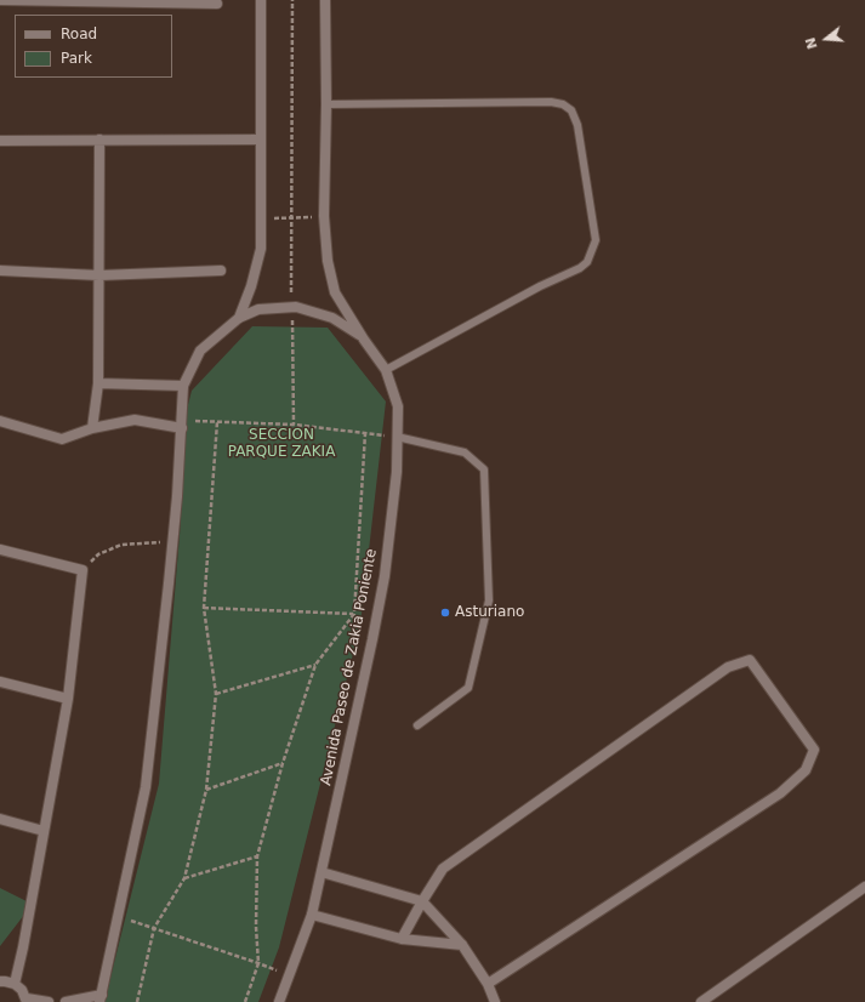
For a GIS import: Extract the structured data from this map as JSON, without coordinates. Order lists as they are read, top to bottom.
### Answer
{
  "streets": {
    "street": ["Avenida Paseo de Zakia Poniente"]
  },
  "parks": ["SECCION PARQUE ZAKIA"],
  "places": ["Asturiano"],
  "legend": ["Road", "Park"],
  "north": "left"
}
